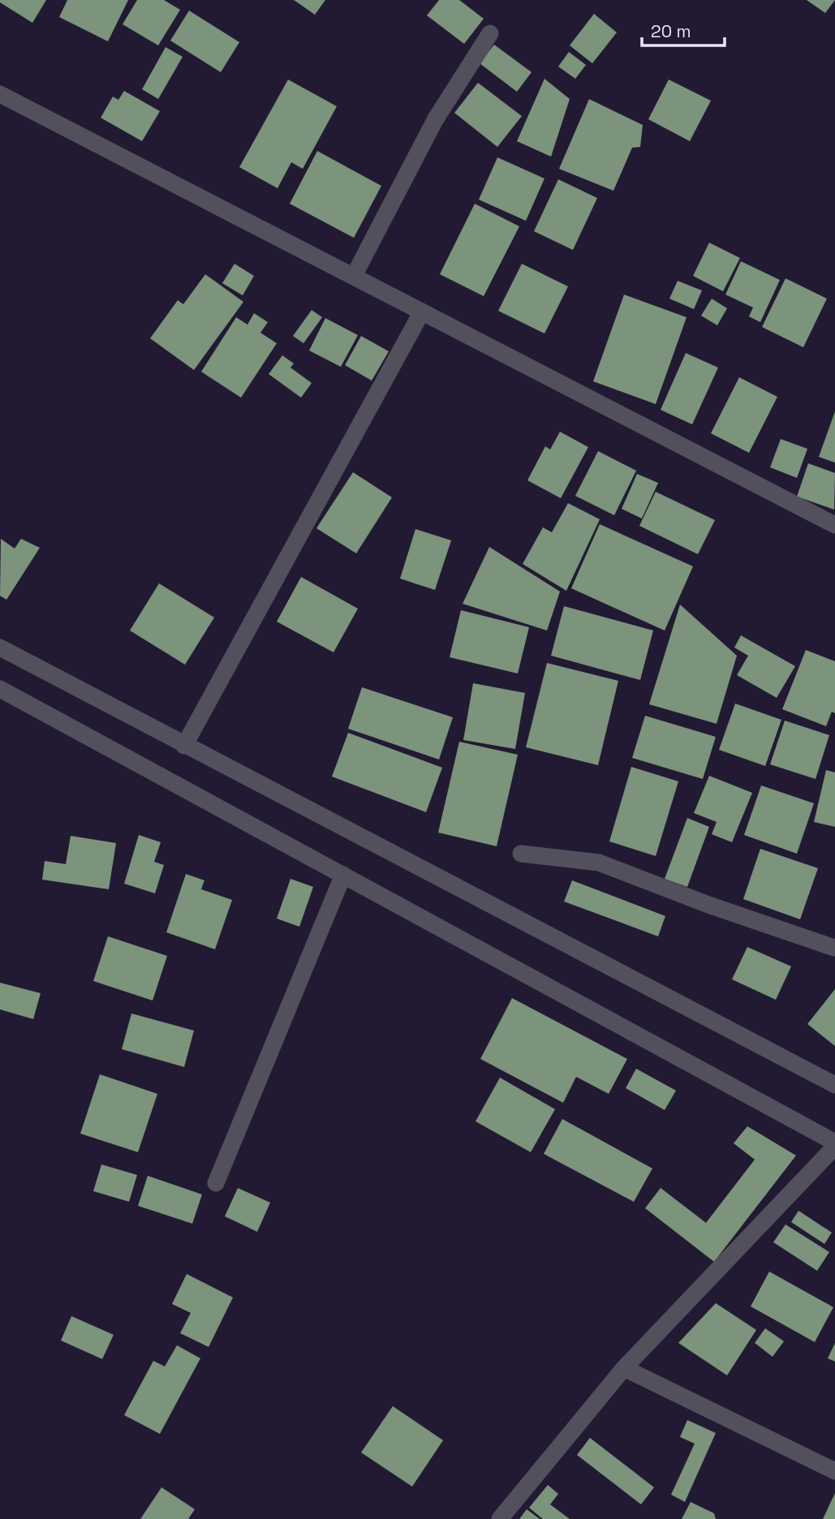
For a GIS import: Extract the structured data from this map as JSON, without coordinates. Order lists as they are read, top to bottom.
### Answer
{
  "scale_bar": "20 m"
}
